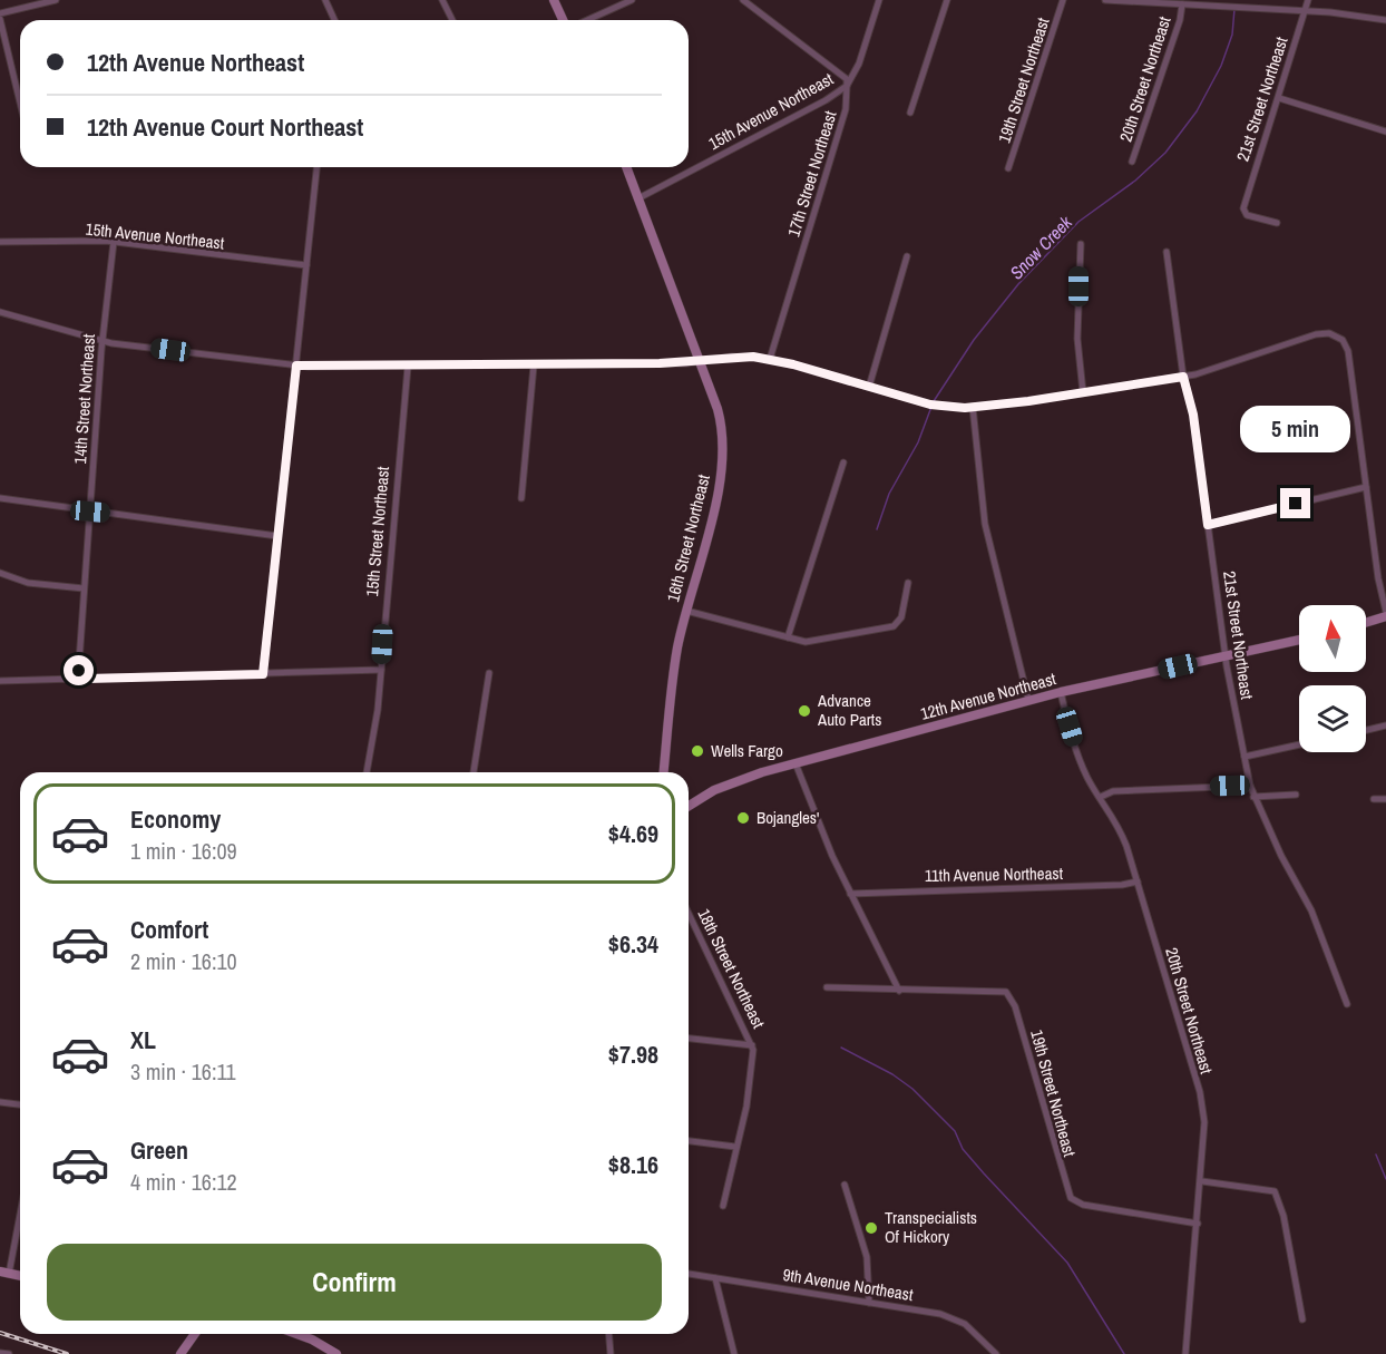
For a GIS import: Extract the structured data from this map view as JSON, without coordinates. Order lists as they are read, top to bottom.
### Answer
{
  "streets": {
    "main road": ["16th Street Northeast", "12th Avenue Northeast"],
    "street": [
      "20th Street Northeast",
      "19th Street Northeast",
      "21st Street Northeast",
      "15th Avenue Northeast",
      "17th Street Northeast",
      "14th Street Northeast",
      "15th Street Northeast",
      "11th Avenue Northeast",
      "18th Street Northeast",
      "9th Avenue Northeast"
    ]
  },
  "crossings": [
    ["20th Street Northeast", "19th Street Northeast"],
    ["20th Street Northeast", "12th Avenue Northeast"],
    ["20th Street Northeast", "11th Avenue Northeast"],
    ["21st Street Northeast", "12th Avenue Northeast"],
    ["15th Avenue Northeast", "17th Street Northeast"],
    ["15th Avenue Northeast", "14th Street Northeast"],
    ["15th Avenue Northeast", "16th Street Northeast"]
  ],
  "water": ["Snow Creek"],
  "places": [
    "Advance Auto Parts",
    "Wells Fargo",
    "Bojangles'",
    "Transpecialists Of Hickory"
  ],
  "north": "top",
  "page": {
    "banner": ["12th Avenue Northeast", "12th Avenue Court Northeast"],
    "bubble": "5 min",
    "list": [
      {
        "name": "Economy",
        "note": "1 min · 16:09",
        "value": "$4.69"
      },
      {
        "name": "Comfort",
        "note": "2 min · 16:10",
        "value": "$6.34"
      },
      {
        "name": "XL",
        "note": "3 min · 16:11",
        "value": "$7.98"
      },
      {
        "name": "Green",
        "note": "4 min · 16:12",
        "value": "$8.16"
      }
    ],
    "buttons": "Confirm"
  }
}
